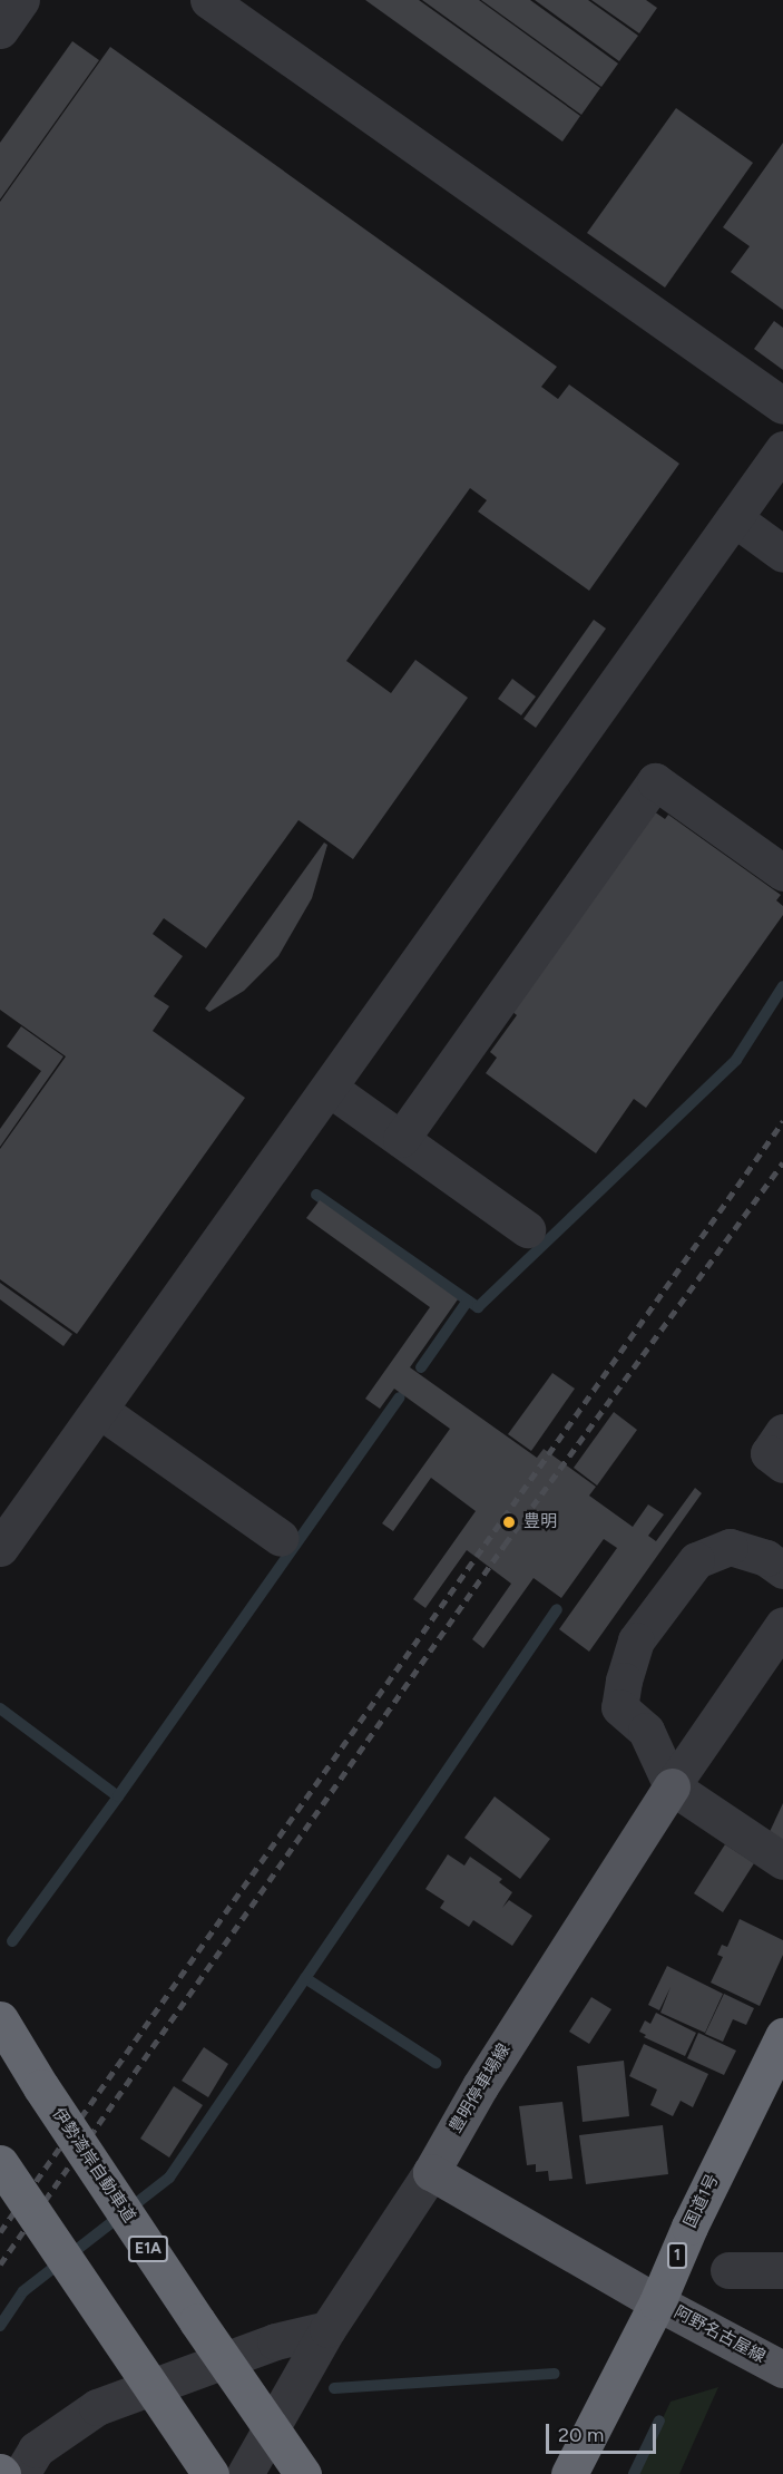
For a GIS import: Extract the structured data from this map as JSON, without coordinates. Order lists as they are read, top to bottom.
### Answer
{
  "streets": {
    "highway": [
      "伊勢湾岸自動車道",
      "国道1号",
      "E1A",
      "1"
    ],
    "main road": ["豊明停車場線", "阿野名古屋線"]
  },
  "crossings": [
    ["国道1号", "阿野名古屋線"]
  ],
  "places": ["豊明"],
  "scale_bar": "20 m"
}
